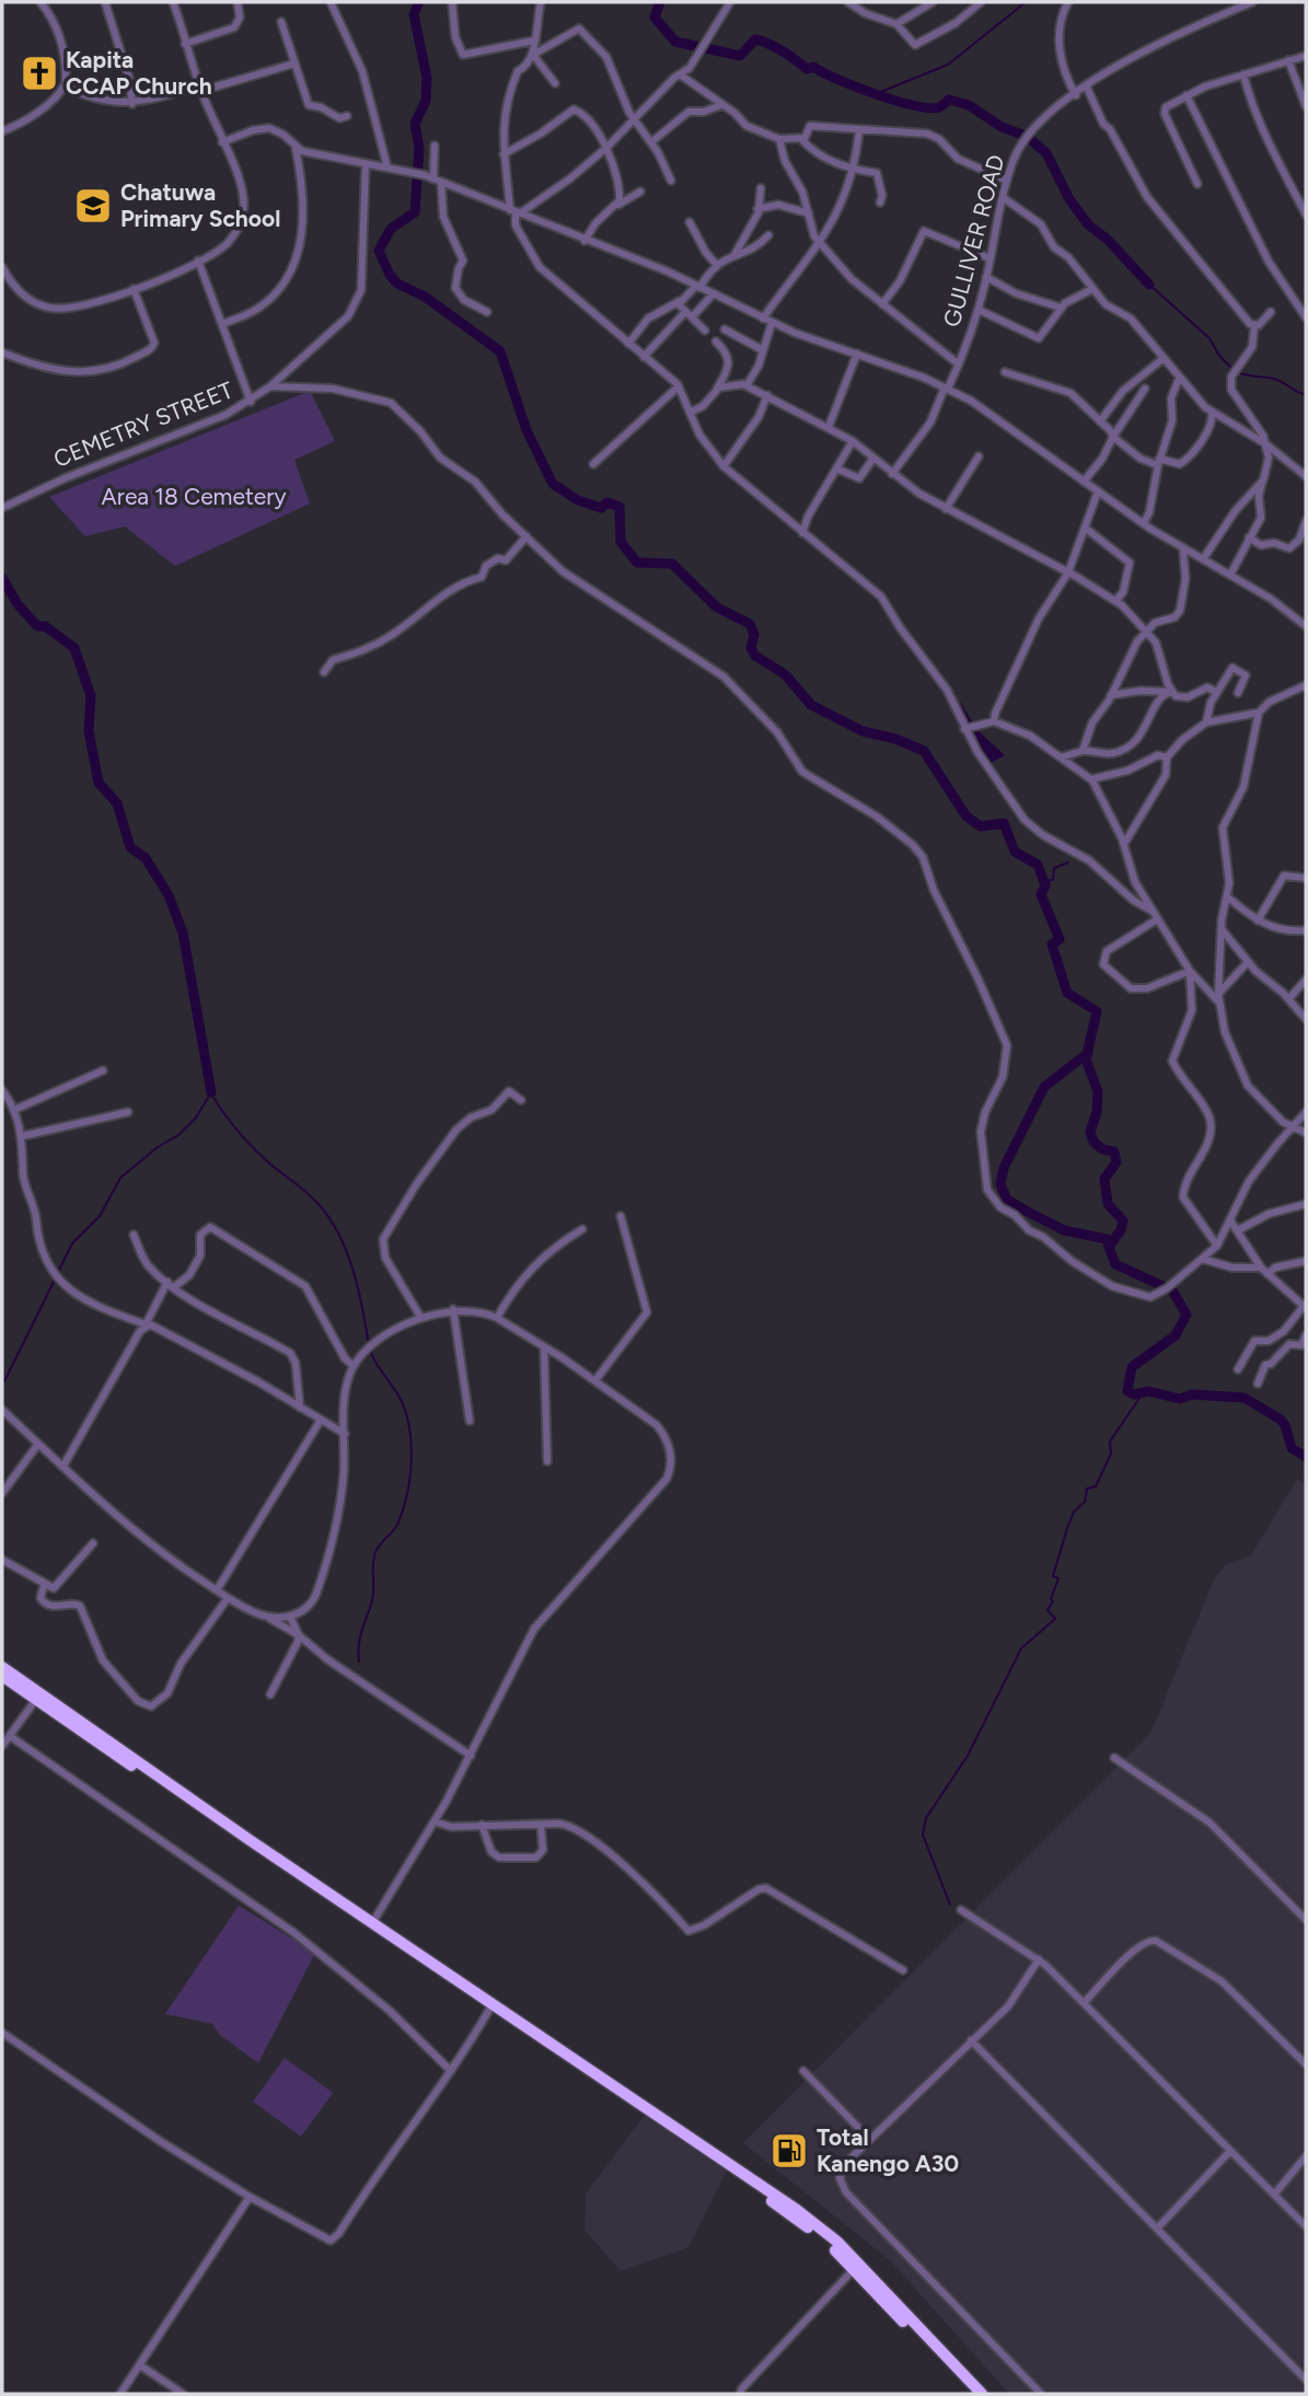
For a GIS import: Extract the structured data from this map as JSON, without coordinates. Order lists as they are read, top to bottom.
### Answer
{
  "streets": {
    "street": ["GULLIVER ROAD", "CEMETRY STREET"]
  },
  "parks": ["Area 18 Cemetery"],
  "places": {
    "church": ["Kapita CCAP Church"],
    "school or university": ["Chatuwa Primary School"],
    "fuel station": ["Total Kanengo A30"]
  }
}
